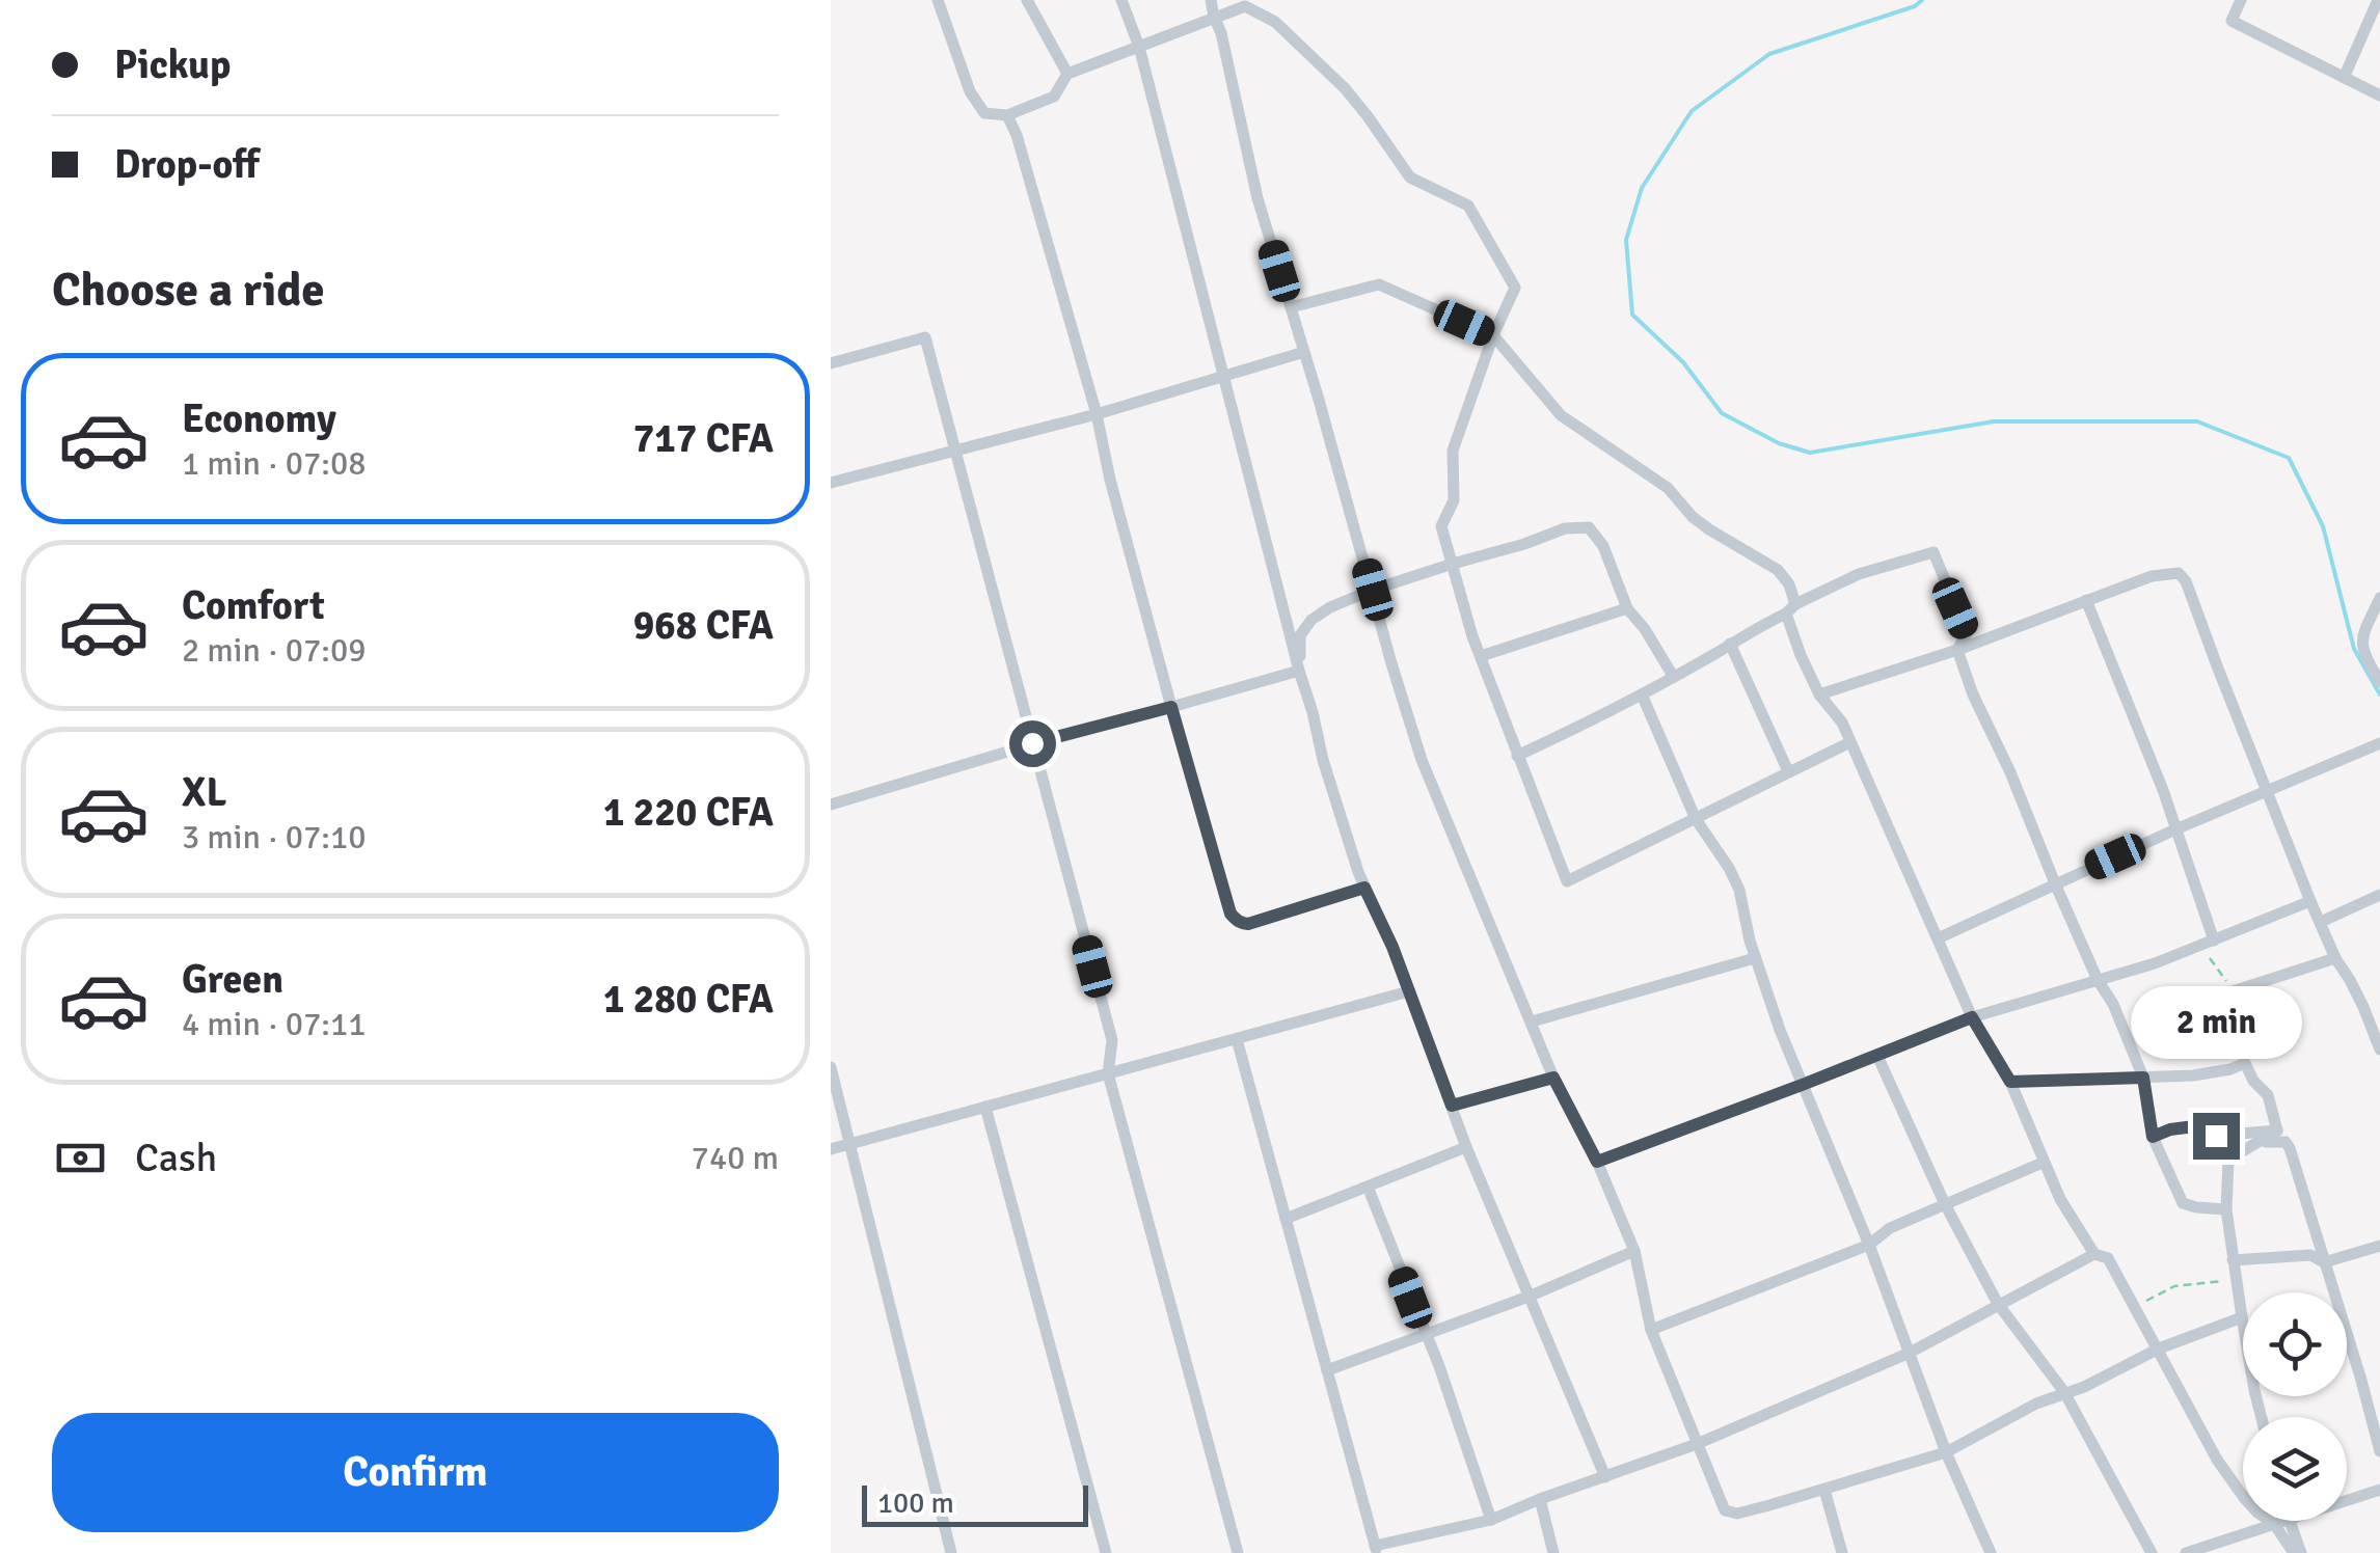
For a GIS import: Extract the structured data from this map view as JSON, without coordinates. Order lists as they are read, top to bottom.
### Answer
{
  "scale_bar": "100 m",
  "page": {
    "banner": ["Pickup", "Drop-off"],
    "heading": "Choose a ride",
    "list": [
      {
        "name": "Economy",
        "note": "1 min · 07:08",
        "value": "717 CFA"
      },
      {
        "name": "Comfort",
        "note": "2 min · 07:09",
        "value": "968 CFA"
      },
      {
        "name": "XL",
        "note": "3 min · 07:10",
        "value": "1 220 CFA"
      },
      {
        "name": "Green",
        "note": "4 min · 07:11",
        "value": "1 280 CFA"
      }
    ],
    "bubble": "2 min",
    "pay": ["Cash", "740 m"],
    "buttons": "Confirm",
    "scale": "100 m"
  }
}
